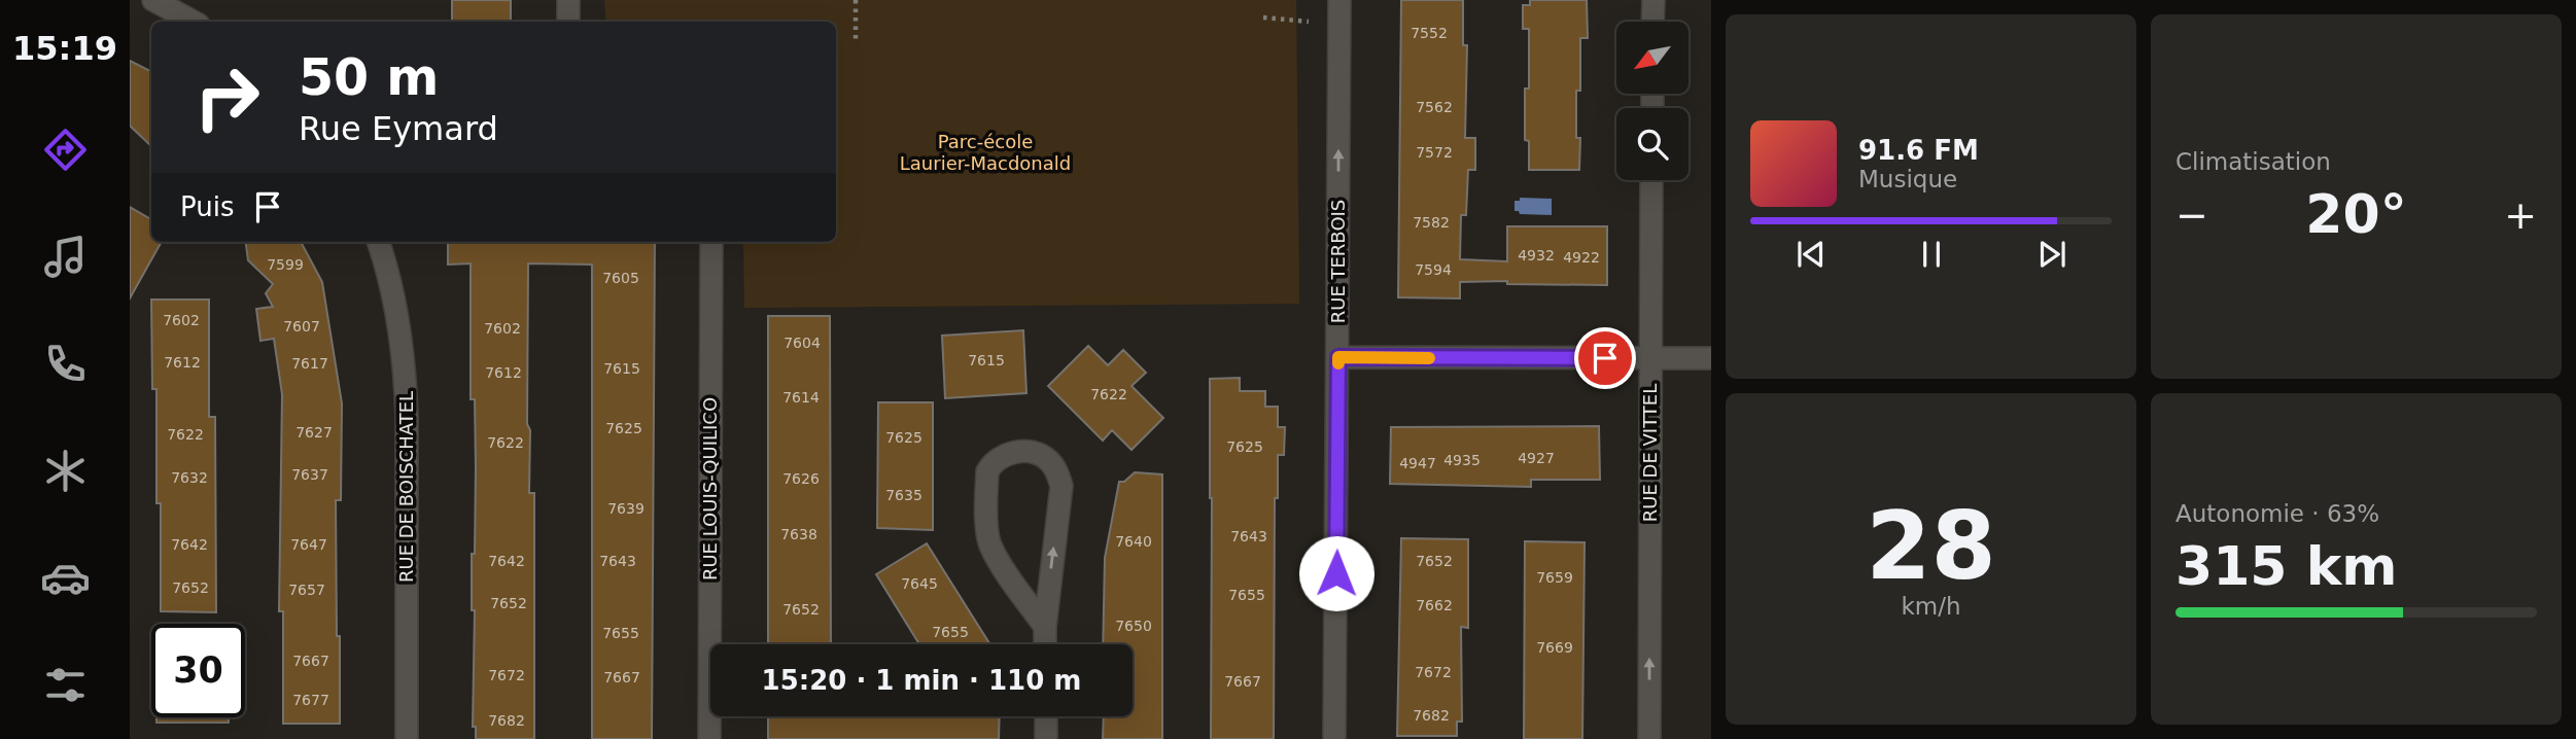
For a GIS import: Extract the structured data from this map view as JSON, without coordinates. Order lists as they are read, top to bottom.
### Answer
{
  "streets": {
    "street": [
      "RUE TERBOIS",
      "RUE DE VITTEL",
      "RUE DE BOISCHATEL",
      "RUE LOUIS-QUILICO"
    ]
  },
  "one_way": ["RUE TERBOIS", "RUE DE VITTEL"],
  "parks": ["Parc-école Laurier-Macdonald"],
  "house_numbers": [
    "7552",
    "7562",
    "7572",
    "7582",
    "4932",
    "4922",
    "7599",
    "7594",
    "7605",
    "7602",
    "7607",
    "7602",
    "7604",
    "7615",
    "7612",
    "7617",
    "7615",
    "7612",
    "7622",
    "7614",
    "7625",
    "7627",
    "7622",
    "7625",
    "7622",
    "7625",
    "4927",
    "4935",
    "4947",
    "7637",
    "7632",
    "7626",
    "7635",
    "7639",
    "7638",
    "7643",
    "7640",
    "7642",
    "7647",
    "7642",
    "7643",
    "7652",
    "7659",
    "7645",
    "7652",
    "7657",
    "7655",
    "7652",
    "7662",
    "7652",
    "7650",
    "7655",
    "7655",
    "7669",
    "7667",
    "7672",
    "7672",
    "7667",
    "7667",
    "7677",
    "7682",
    "7682"
  ],
  "north": "bottom left",
  "page": {
    "tabs": "15:19",
    "tile": [
      "Climatisation",
      ["28", "km/h"],
      ["Autonomie · 63%", "315 km"]
    ],
    "turn": ["50 m", "Rue Eymard"],
    "song": ["91.6 FM", "Musique"],
    "then": "Puis",
    "heat": ["−", "20°", "+"],
    "limit": "30",
    "trip": "15:20 · 1 min · 110 m"
  }
}
